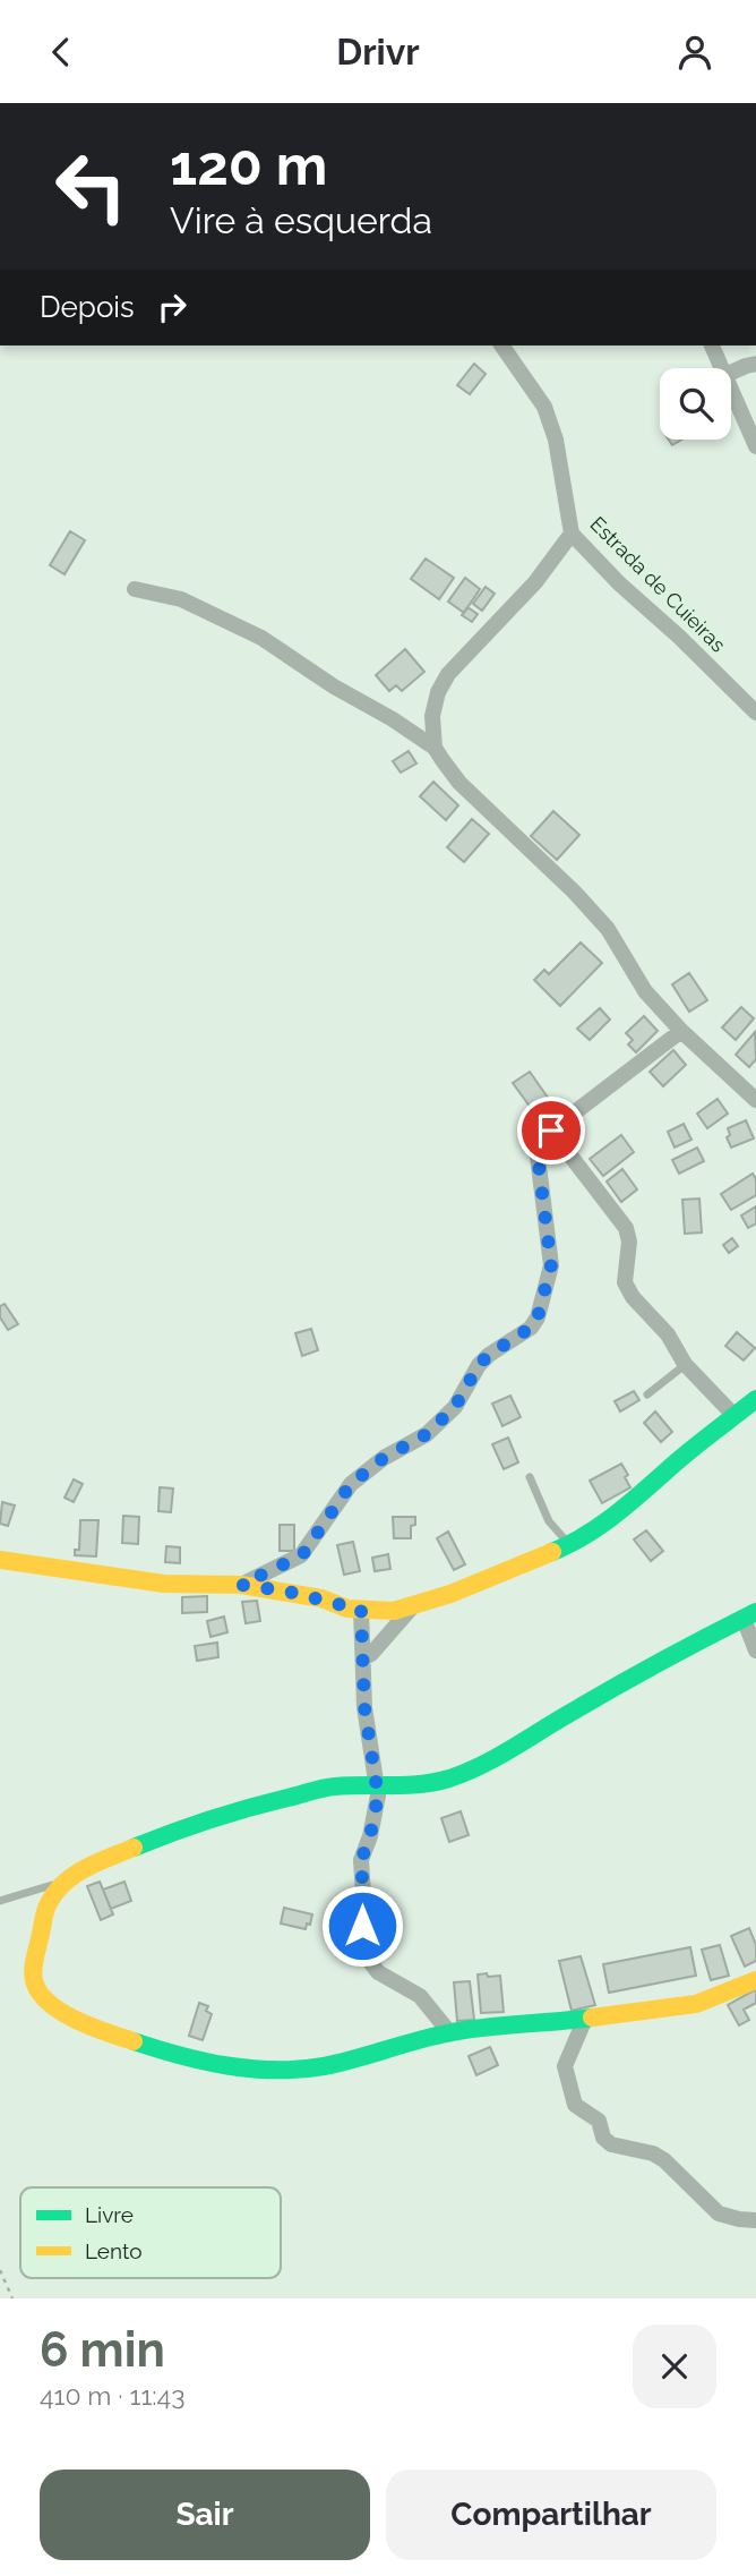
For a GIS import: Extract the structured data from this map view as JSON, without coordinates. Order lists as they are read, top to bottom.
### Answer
{
  "streets": {
    "street": ["Estrada de Cuieiras"]
  },
  "legend": ["Livre", "Lento"],
  "page": {
    "header": "Drivr",
    "turn": ["120 m", "Vire à esquerda"],
    "then": "Depois",
    "heading": ["6 min", "410 m · 11:43"],
    "buttons": ["Sair", "Compartilhar"]
  }
}
